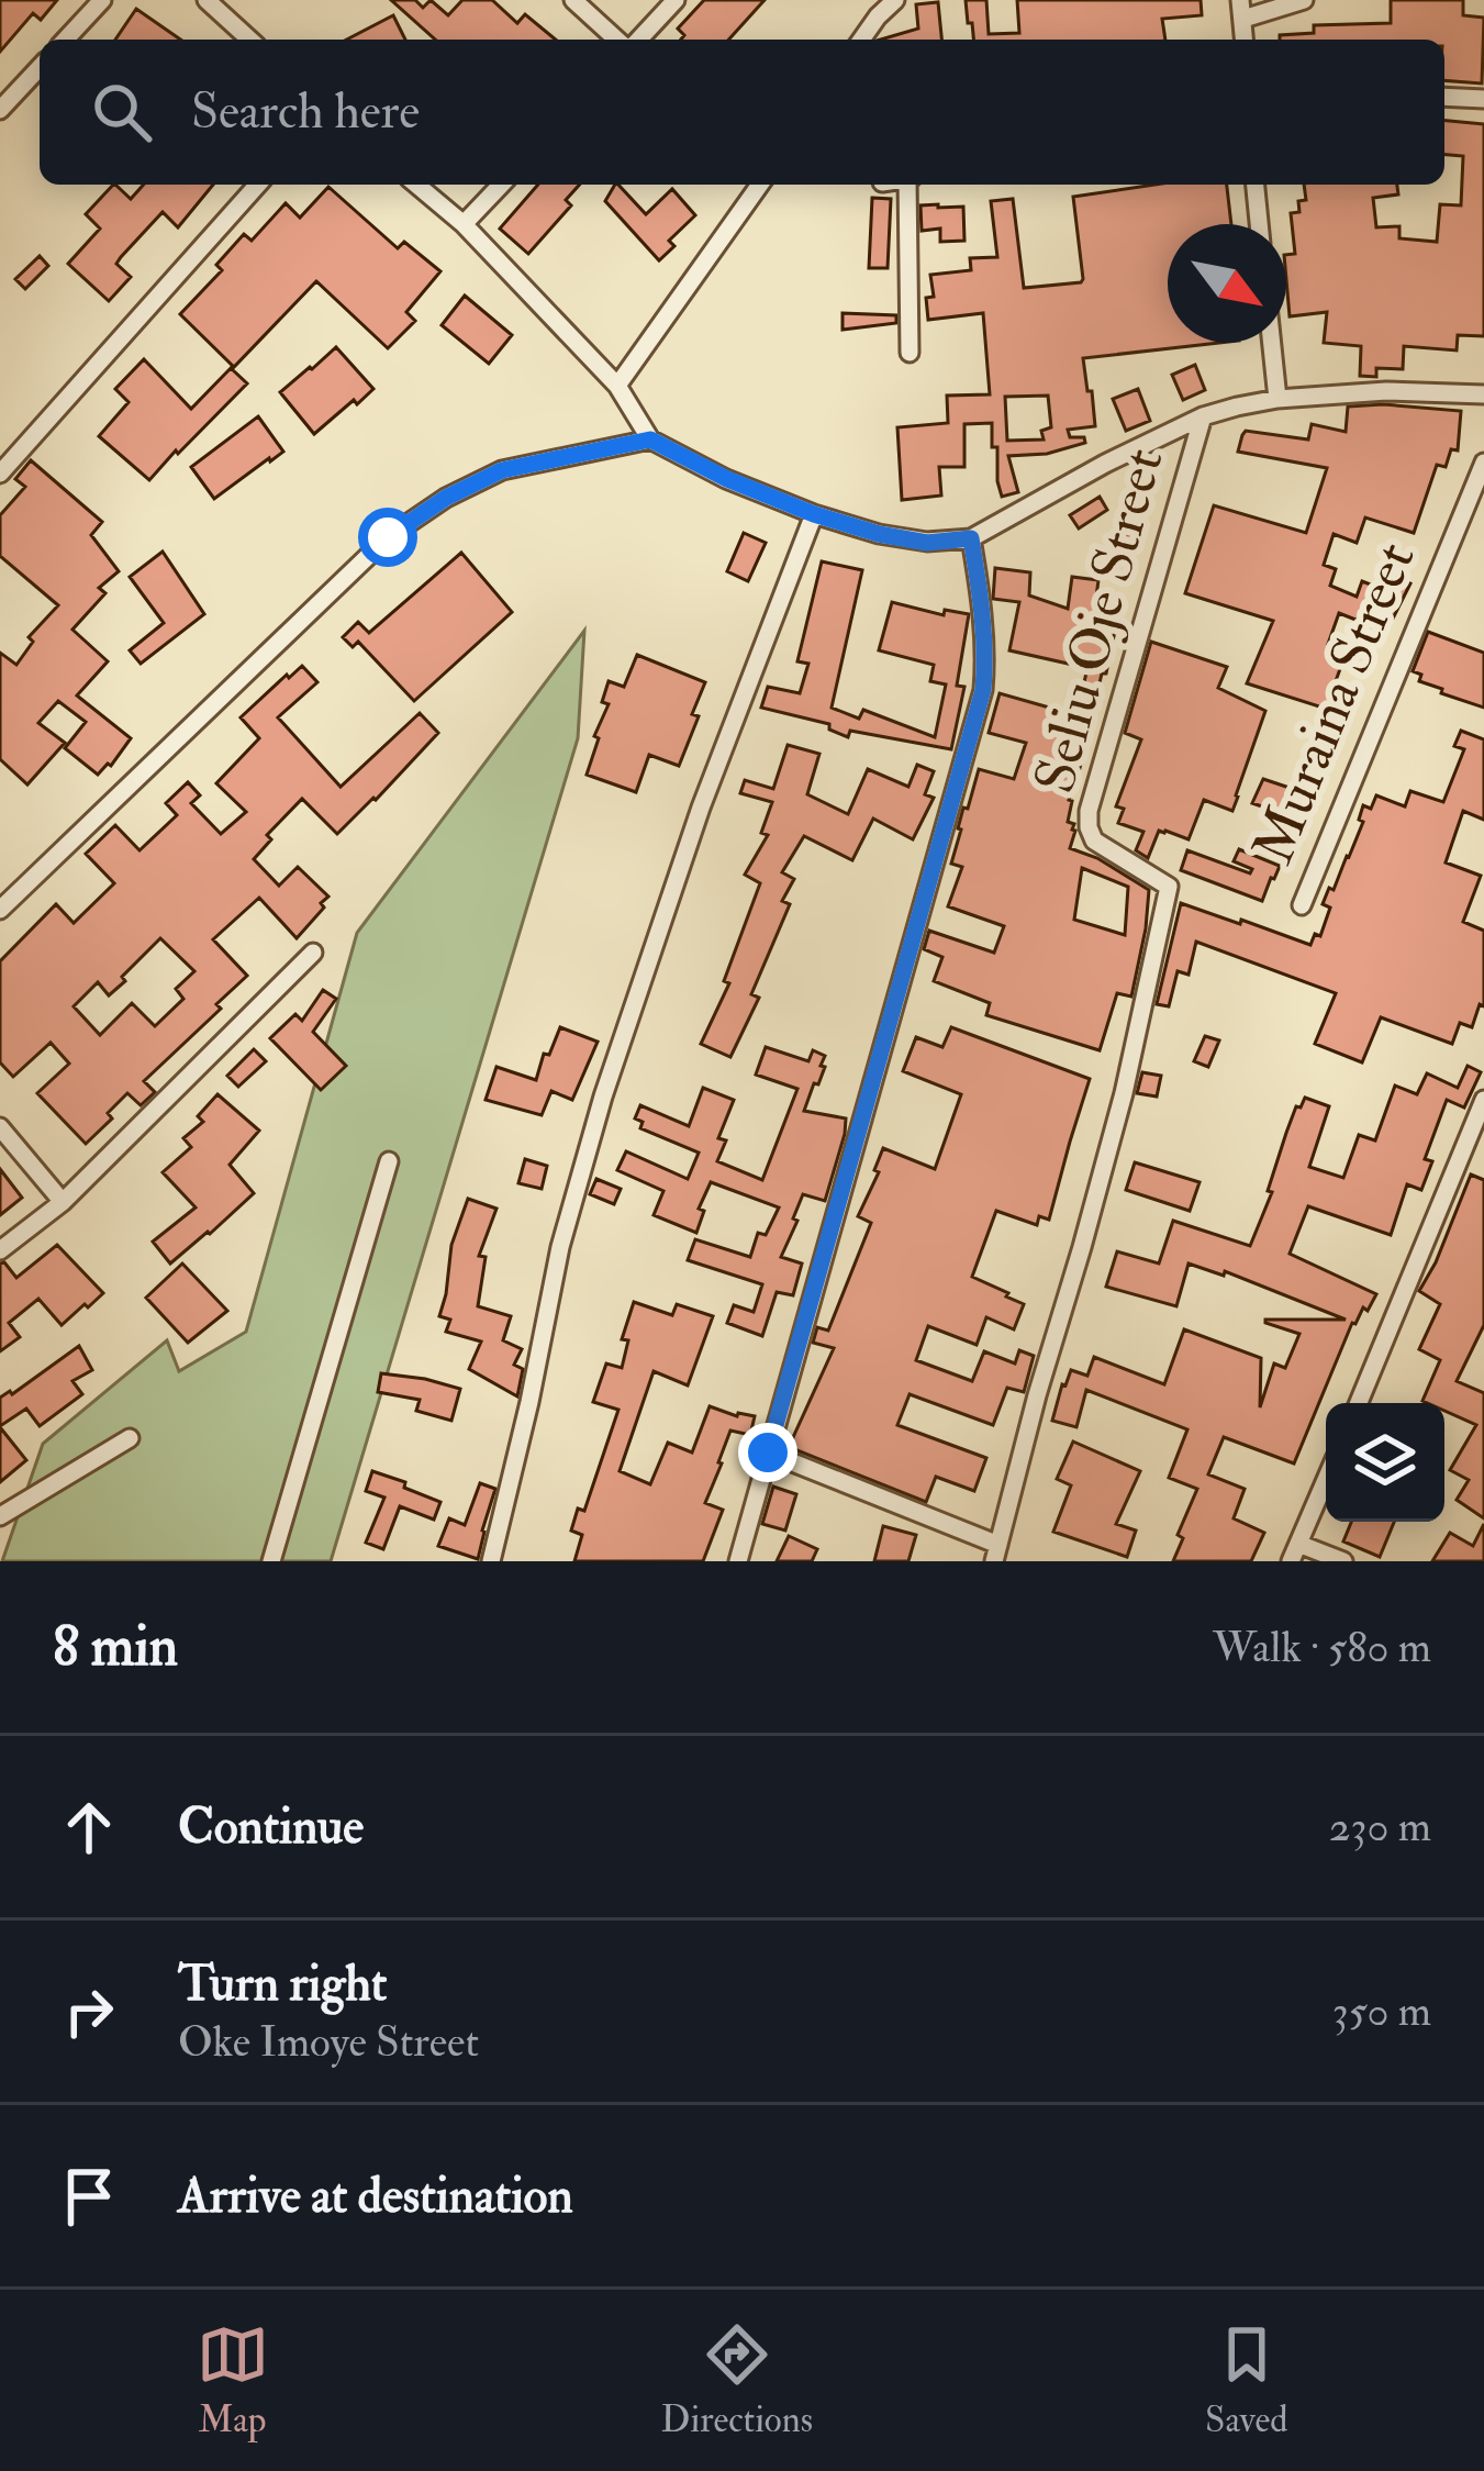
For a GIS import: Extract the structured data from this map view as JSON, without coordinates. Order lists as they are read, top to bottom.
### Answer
{
  "streets": {
    "street": ["Seliu Oje Street", "Muraina Street"]
  },
  "north": "bottom right",
  "page": {
    "search": "Search here",
    "heading": ["8 min", "Walk · 580 m"],
    "list": [
      ["Continue", "230 m"],
      ["Turn right", "Oke Imoye Street", "350 m"],
      "Arrive at destination"
    ],
    "nav": ["Map", "Directions", "Saved"]
  }
}
